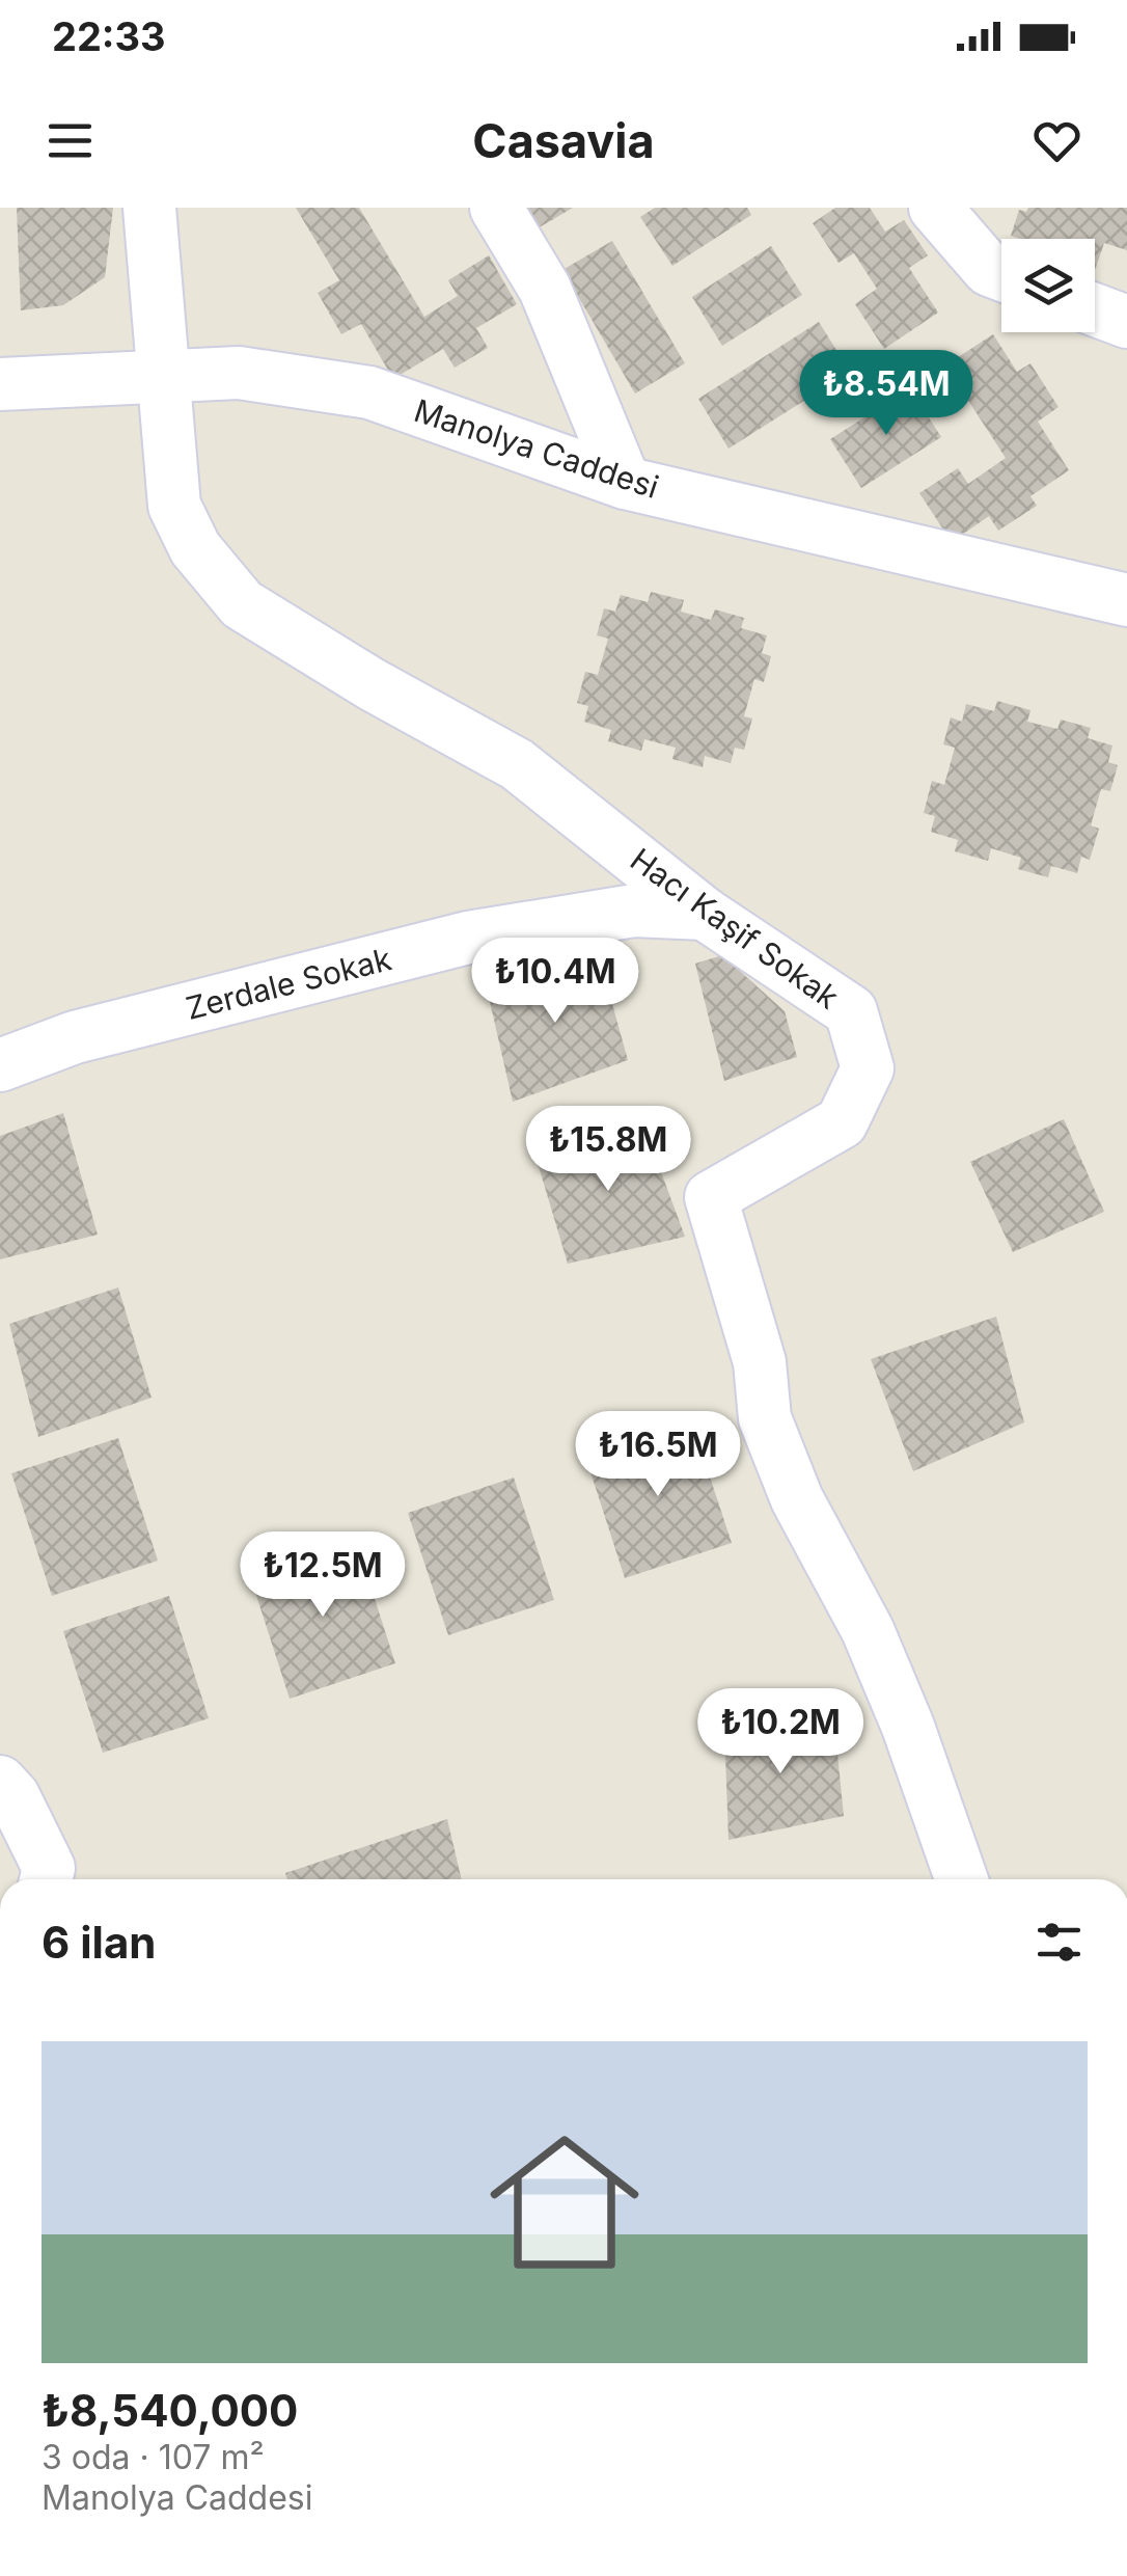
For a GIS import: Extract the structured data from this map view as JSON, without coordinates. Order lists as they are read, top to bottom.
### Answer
{
  "streets": {
    "street": ["Manolya Caddesi", "Hacı Kaşif Sokak", "Zerdale Sokak"]
  },
  "crossings": [
    ["Manolya Caddesi", "Hacı Kaşif Sokak"],
    ["Hacı Kaşif Sokak", "Zerdale Sokak"]
  ],
  "page": {
    "status": "22:33",
    "header": "Casavia",
    "price": [
      "₺8.54M",
      "₺10.4M",
      "₺15.8M",
      "₺16.5M",
      "₺12.5M",
      "₺10.2M"
    ],
    "heading": "6 ilan",
    "list": [
      {
        "name": "₺8,540,000",
        "note": "3 oda · 107 m² · Manolya Caddesi"
      }
    ]
  }
}
